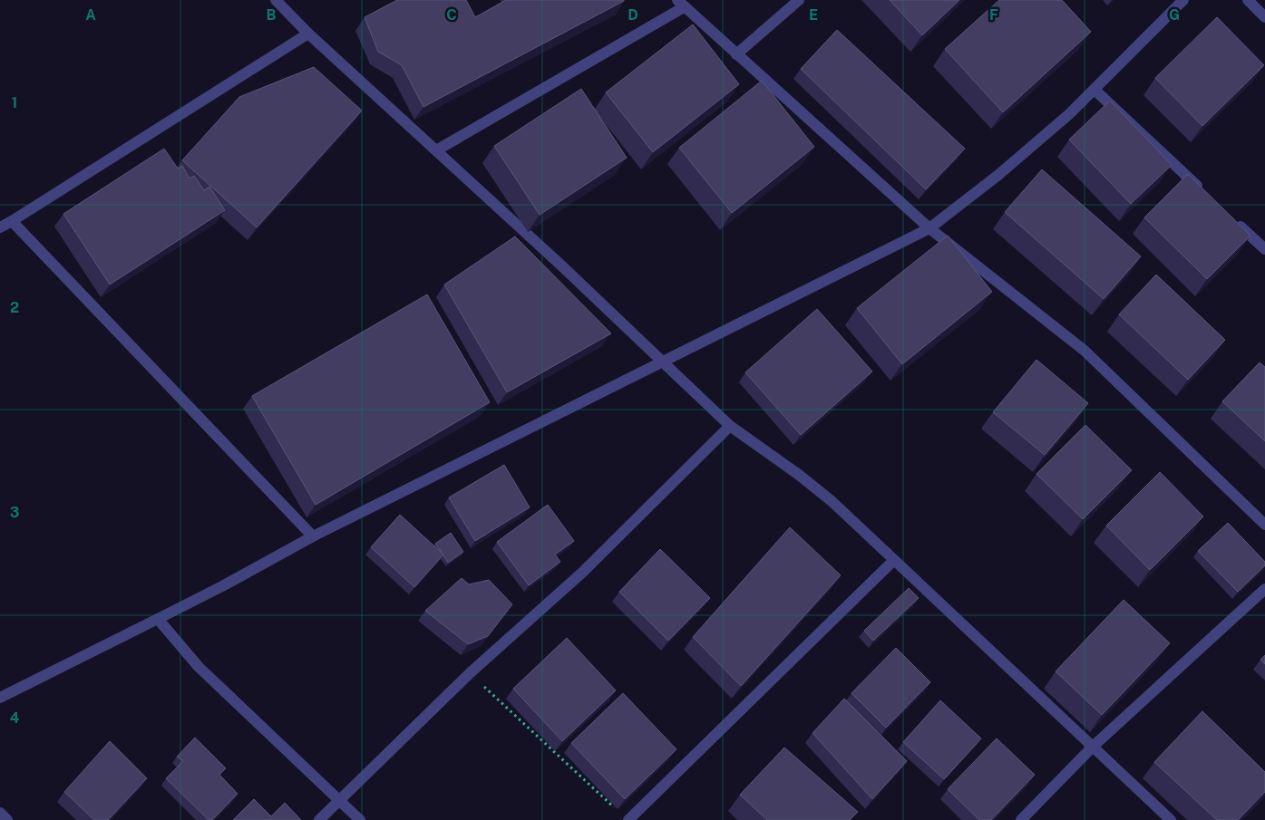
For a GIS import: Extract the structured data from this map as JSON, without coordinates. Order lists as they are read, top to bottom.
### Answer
{
  "grid": {
    "columns": [
      "A",
      "B",
      "C",
      "D",
      "E",
      "F",
      "G"
    ],
    "rows": [
      "1",
      "2",
      "3",
      "4"
    ]
  }
}
